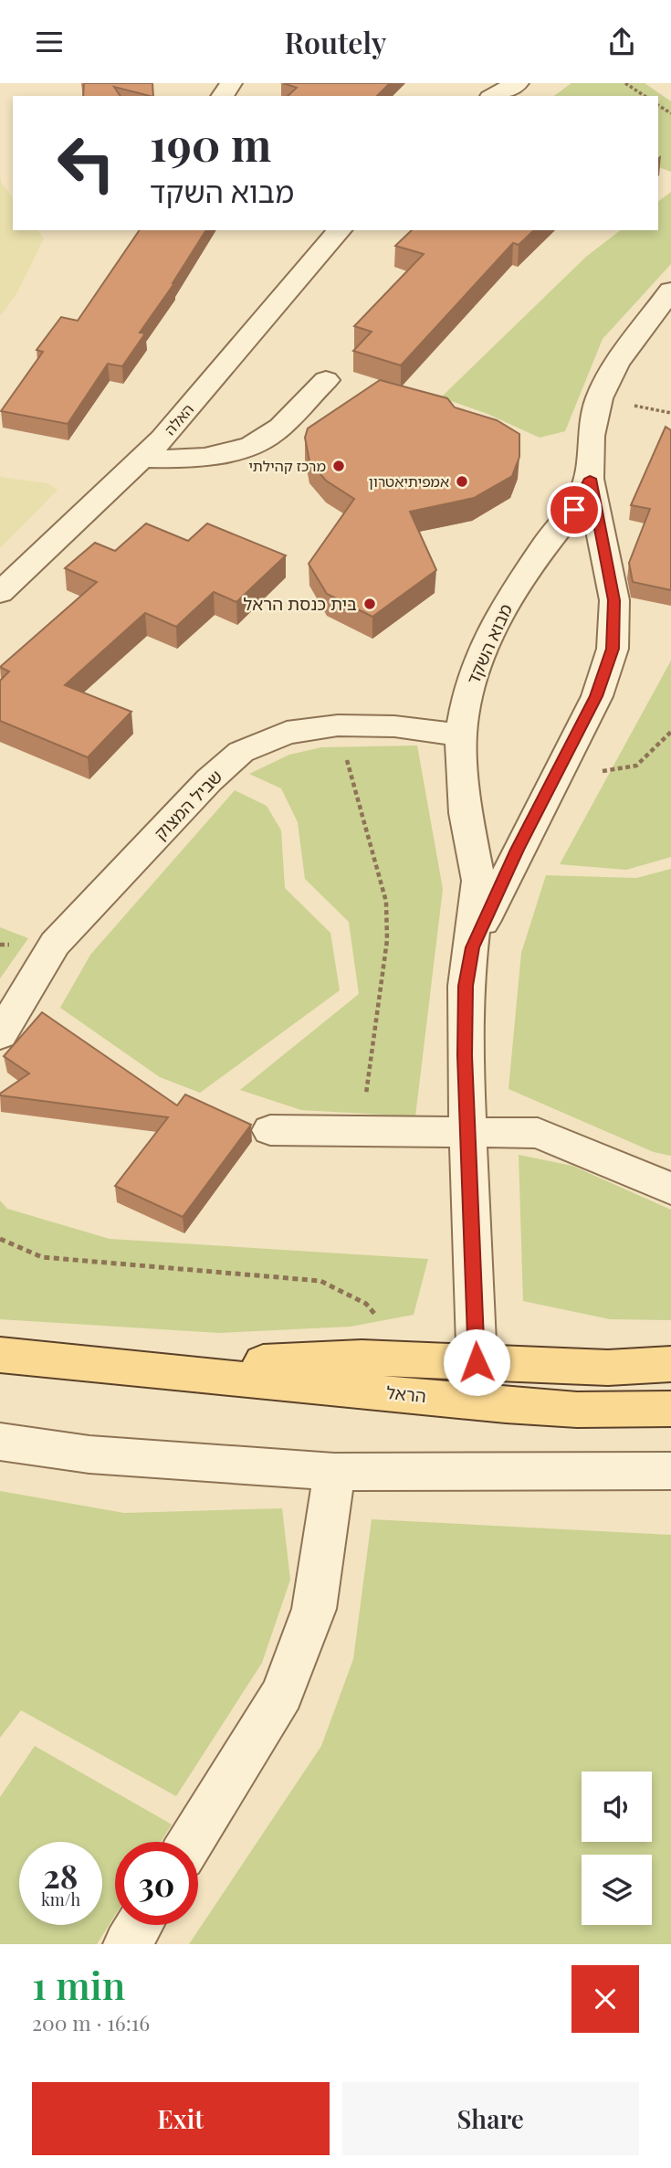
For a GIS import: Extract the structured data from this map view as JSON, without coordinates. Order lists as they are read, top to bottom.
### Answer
{
  "streets": {
    "main road": ["הראל"],
    "street": ["האלה", "מבוא השקד", "שביל המצוק"]
  },
  "crossings": [
    ["מבוא השקד", "שביל המצוק"],
    ["מבוא השקד", "הראל"]
  ],
  "places": ["מרכז קהילתי", "אמפיתיאטרון", "בית כנסת הראל"],
  "page": {
    "header": "Routely",
    "turn": ["190 m", "מבוא השקד"],
    "speed": "28 km/h",
    "limit": "30",
    "heading": ["1 min", "200 m · 16:16"],
    "buttons": ["Exit", "Share"]
  }
}
